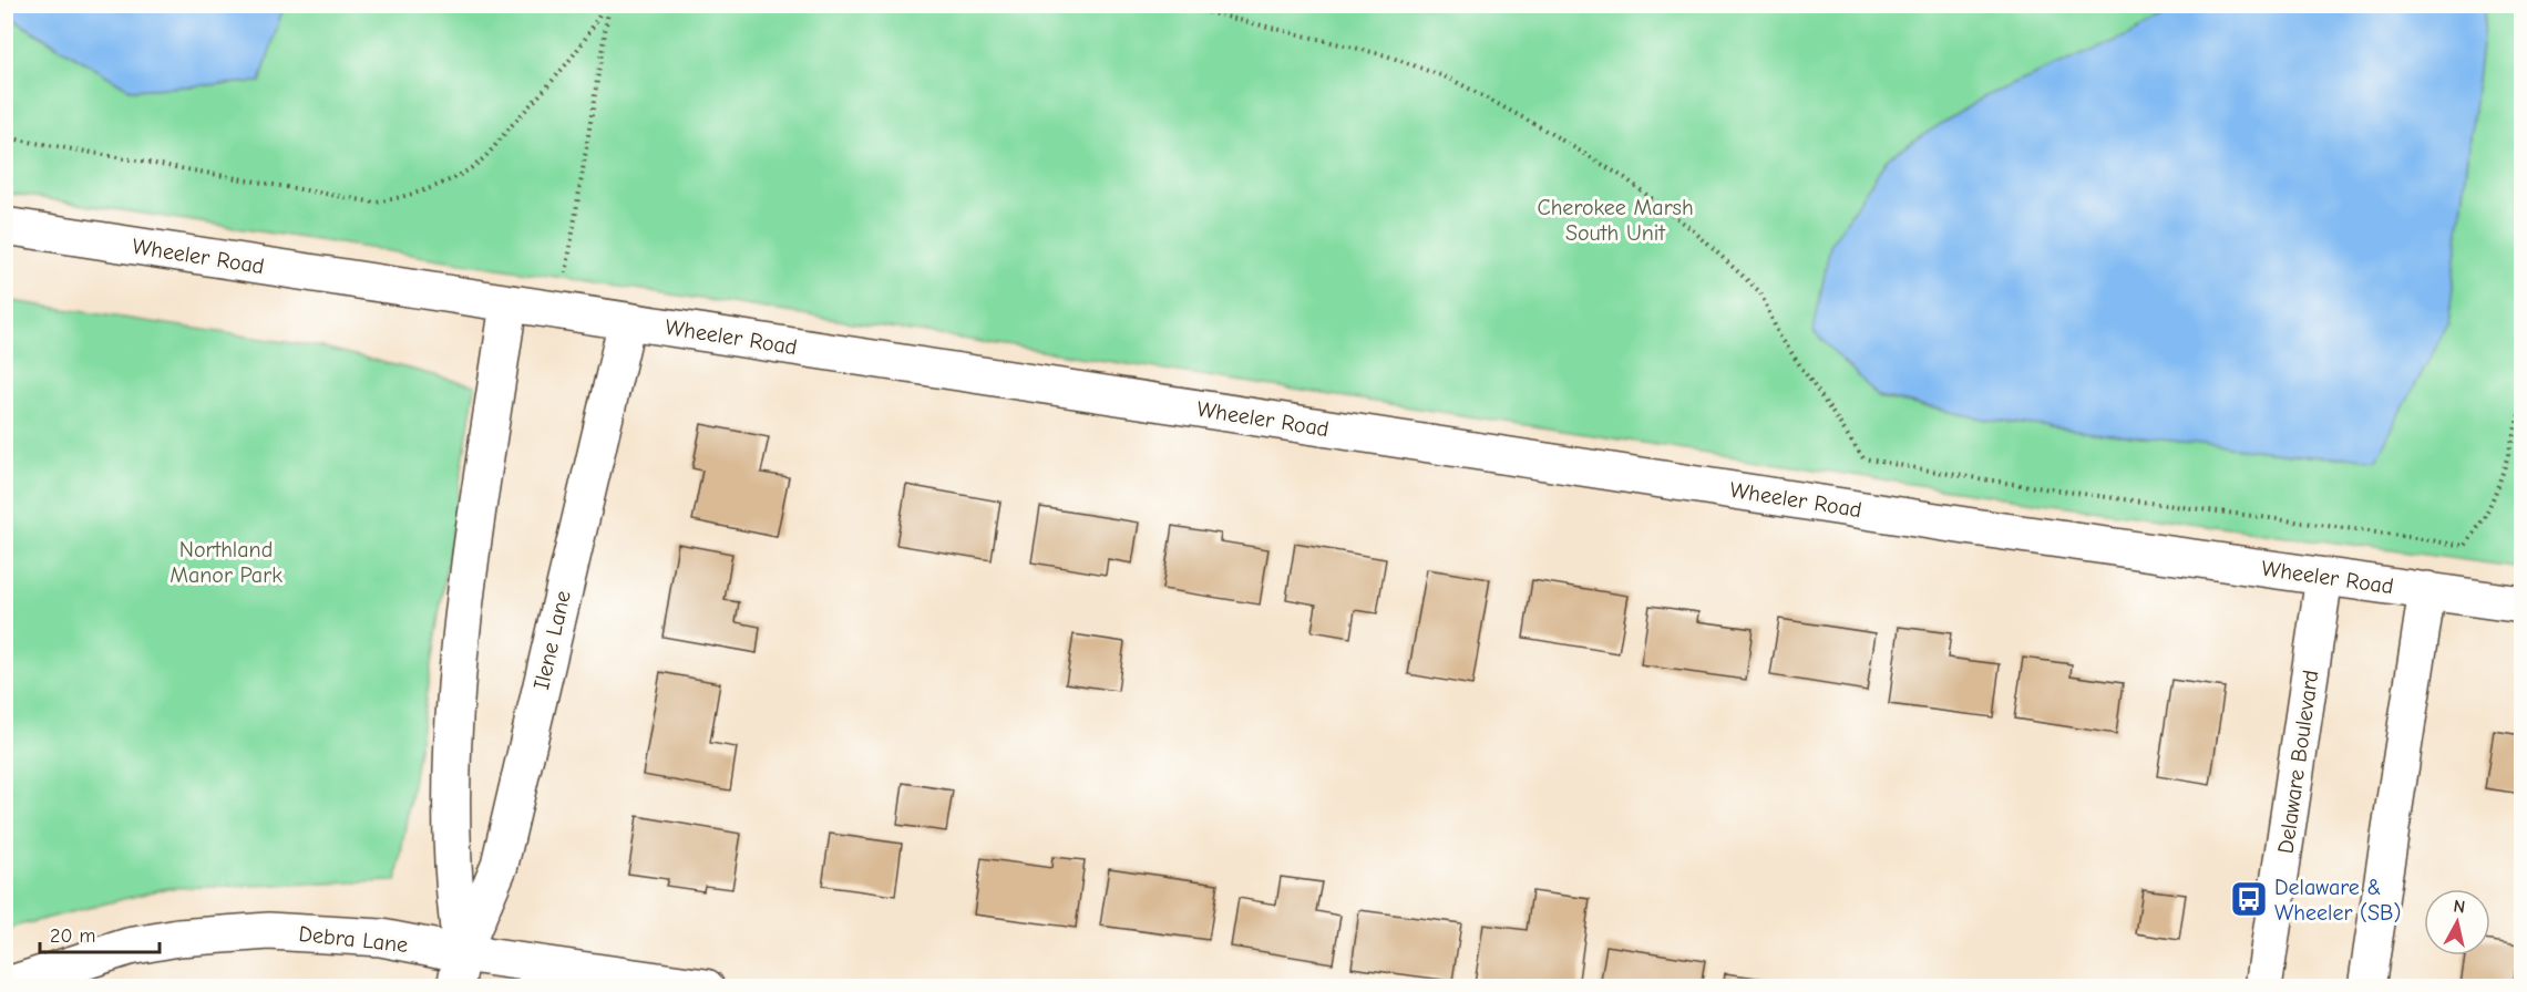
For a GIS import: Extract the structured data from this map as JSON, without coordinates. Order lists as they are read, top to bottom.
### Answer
{
  "streets": {
    "street": [
      "Wheeler Road",
      "Ilene Lane",
      "Delaware Boulevard",
      "Debra Lane"
    ]
  },
  "crossings": [
    ["Wheeler Road", "Ilene Lane"],
    ["Wheeler Road", "Delaware Boulevard"],
    ["Ilene Lane", "Debra Lane"]
  ],
  "parks": ["Cherokee Marsh South Unit", "Northland Manor Park"],
  "places": {
    "bus stop": ["Delaware & Wheeler (SB)"]
  },
  "scale_bar": "20 m",
  "north": "top"
}
